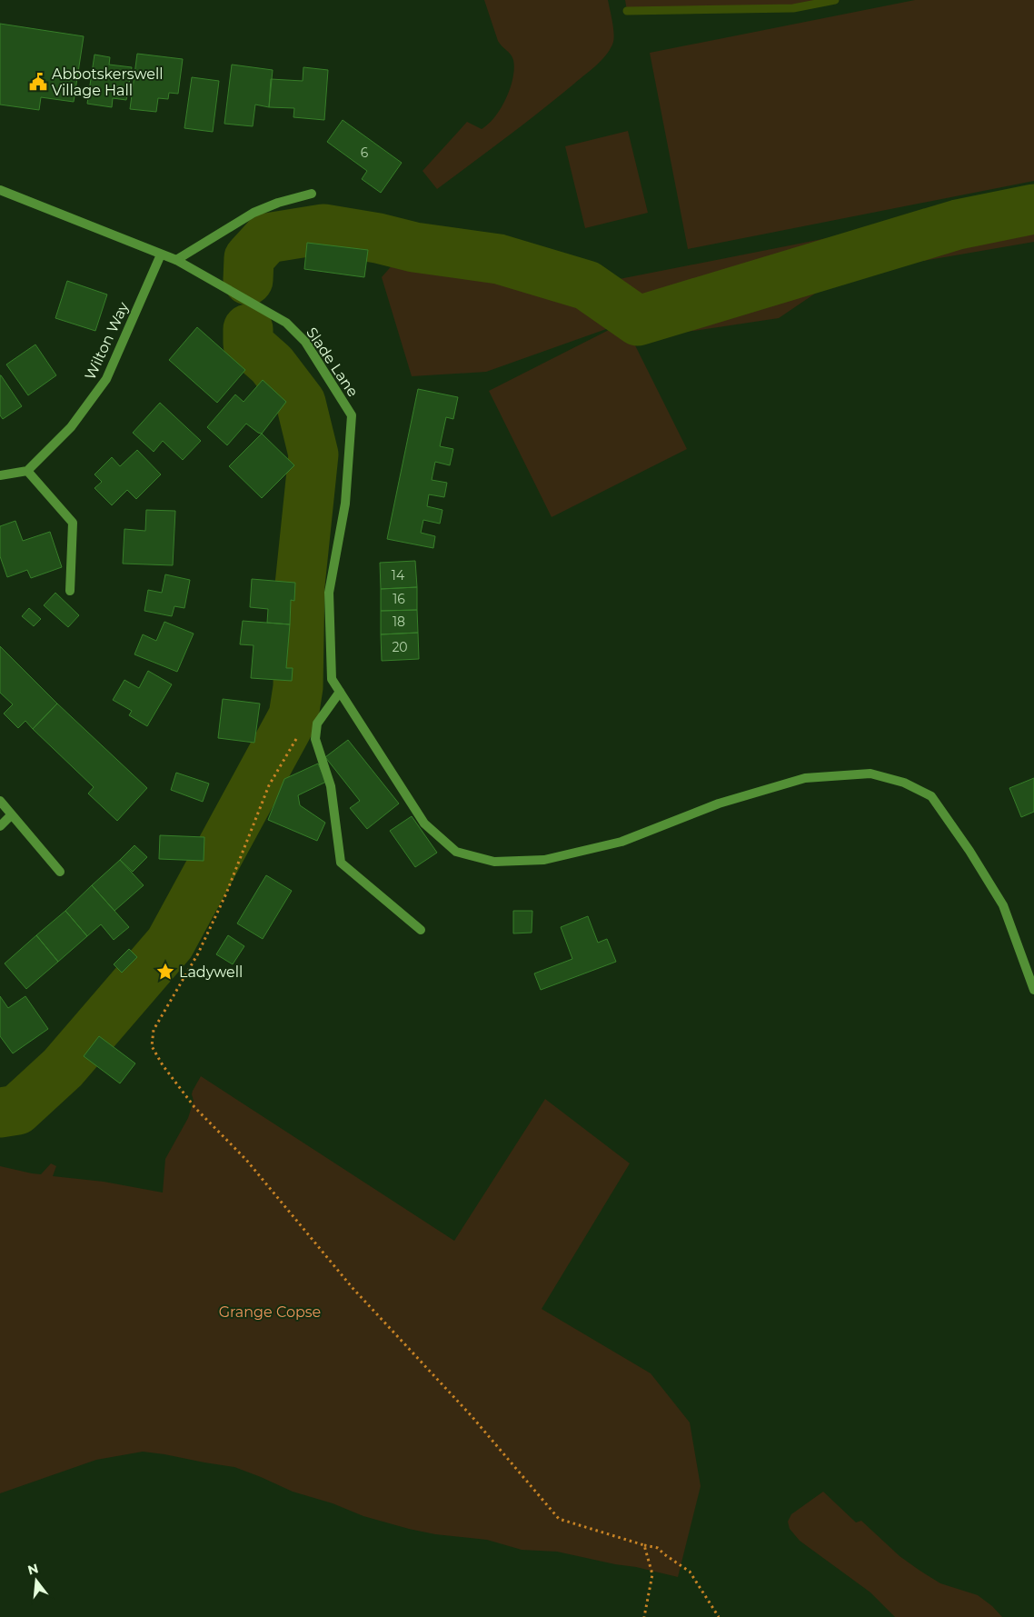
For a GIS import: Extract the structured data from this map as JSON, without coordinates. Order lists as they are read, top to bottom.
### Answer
{
  "streets": {
    "street": ["Wilton Way", "Slade Lane"]
  },
  "crossings": [
    ["Wilton Way", "Slade Lane"]
  ],
  "parks": ["Grange Copse"],
  "places": {
    "public building": ["Abbotskerswell Village Hall"],
    "place": ["Ladywell"]
  },
  "house_numbers": [
    "6",
    "14",
    "16",
    "18",
    "20"
  ],
  "north": "top"
}
